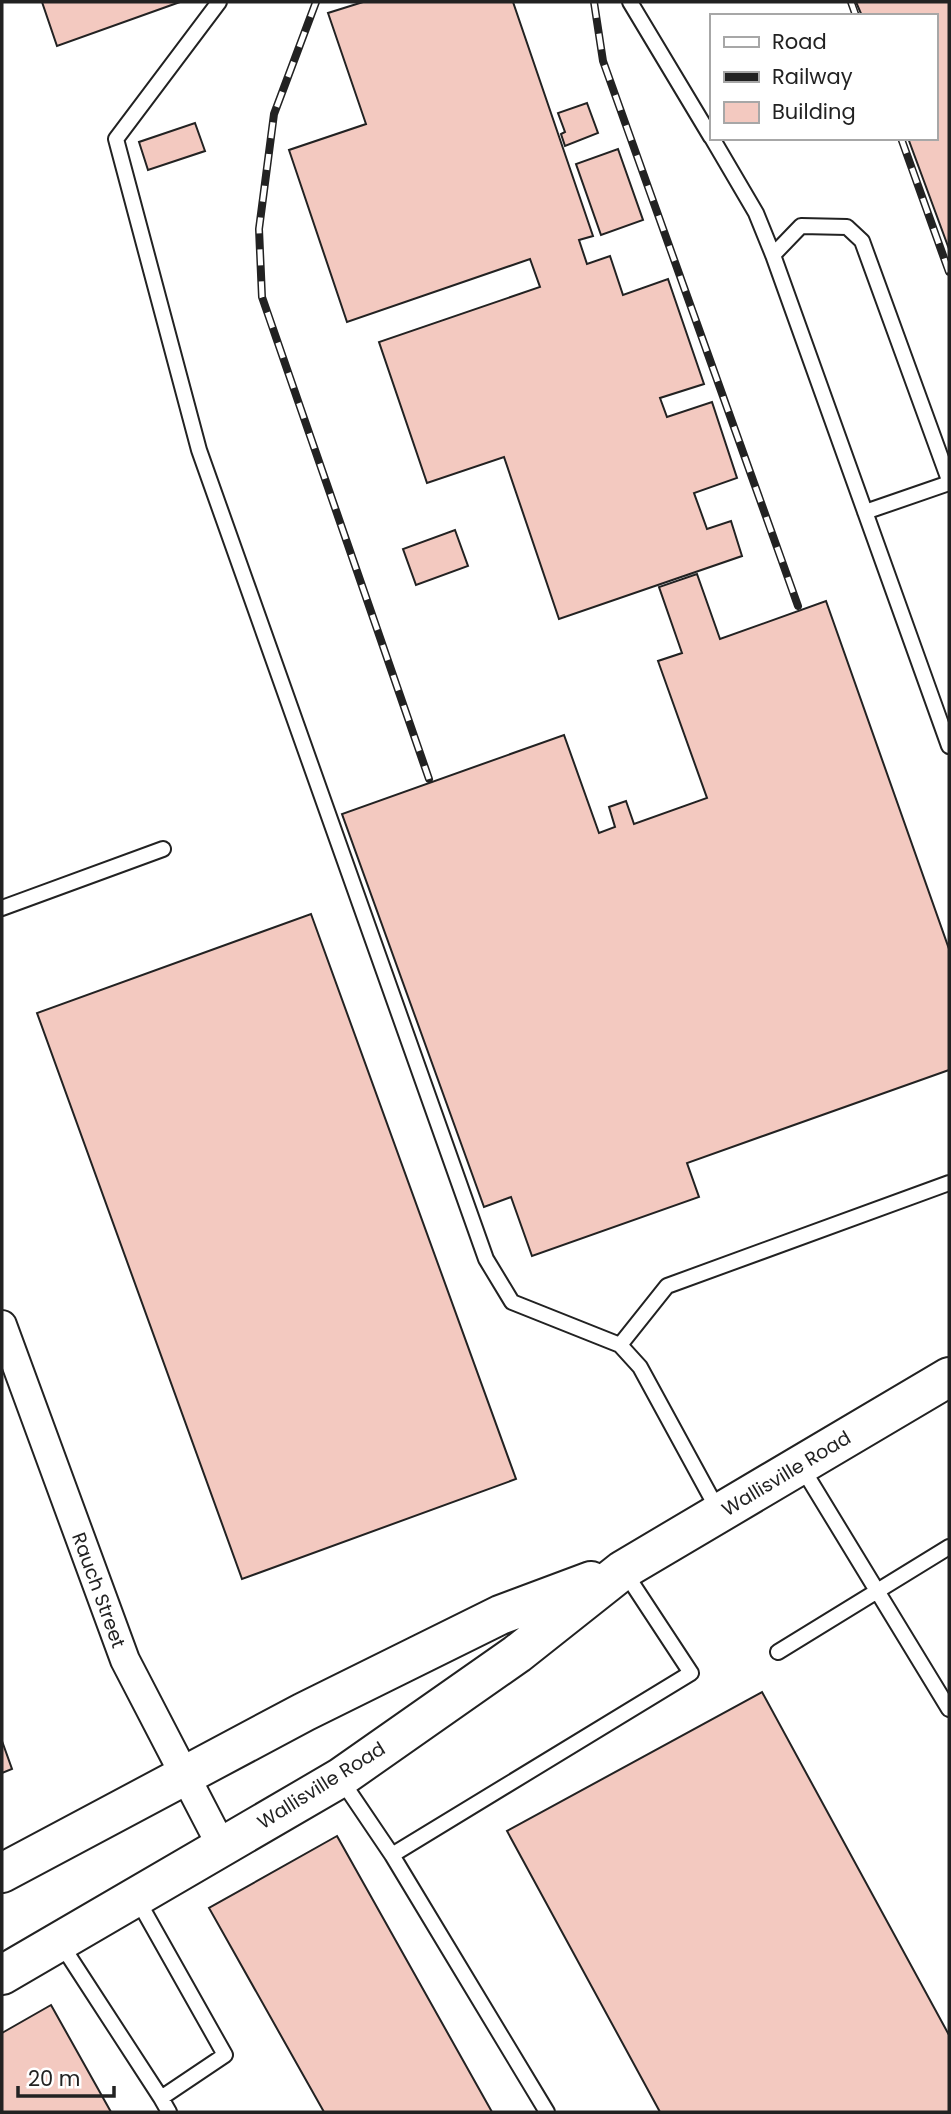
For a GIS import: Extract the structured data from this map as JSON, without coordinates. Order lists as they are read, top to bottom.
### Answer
{
  "streets": {
    "main road": ["Wallisville Road"],
    "street": ["Rauch Street"]
  },
  "crossings": [
    ["Wallisville Road", "Rauch Street"]
  ],
  "legend": ["Road", "Railway", "Building"],
  "scale_bar": "20 m"
}
